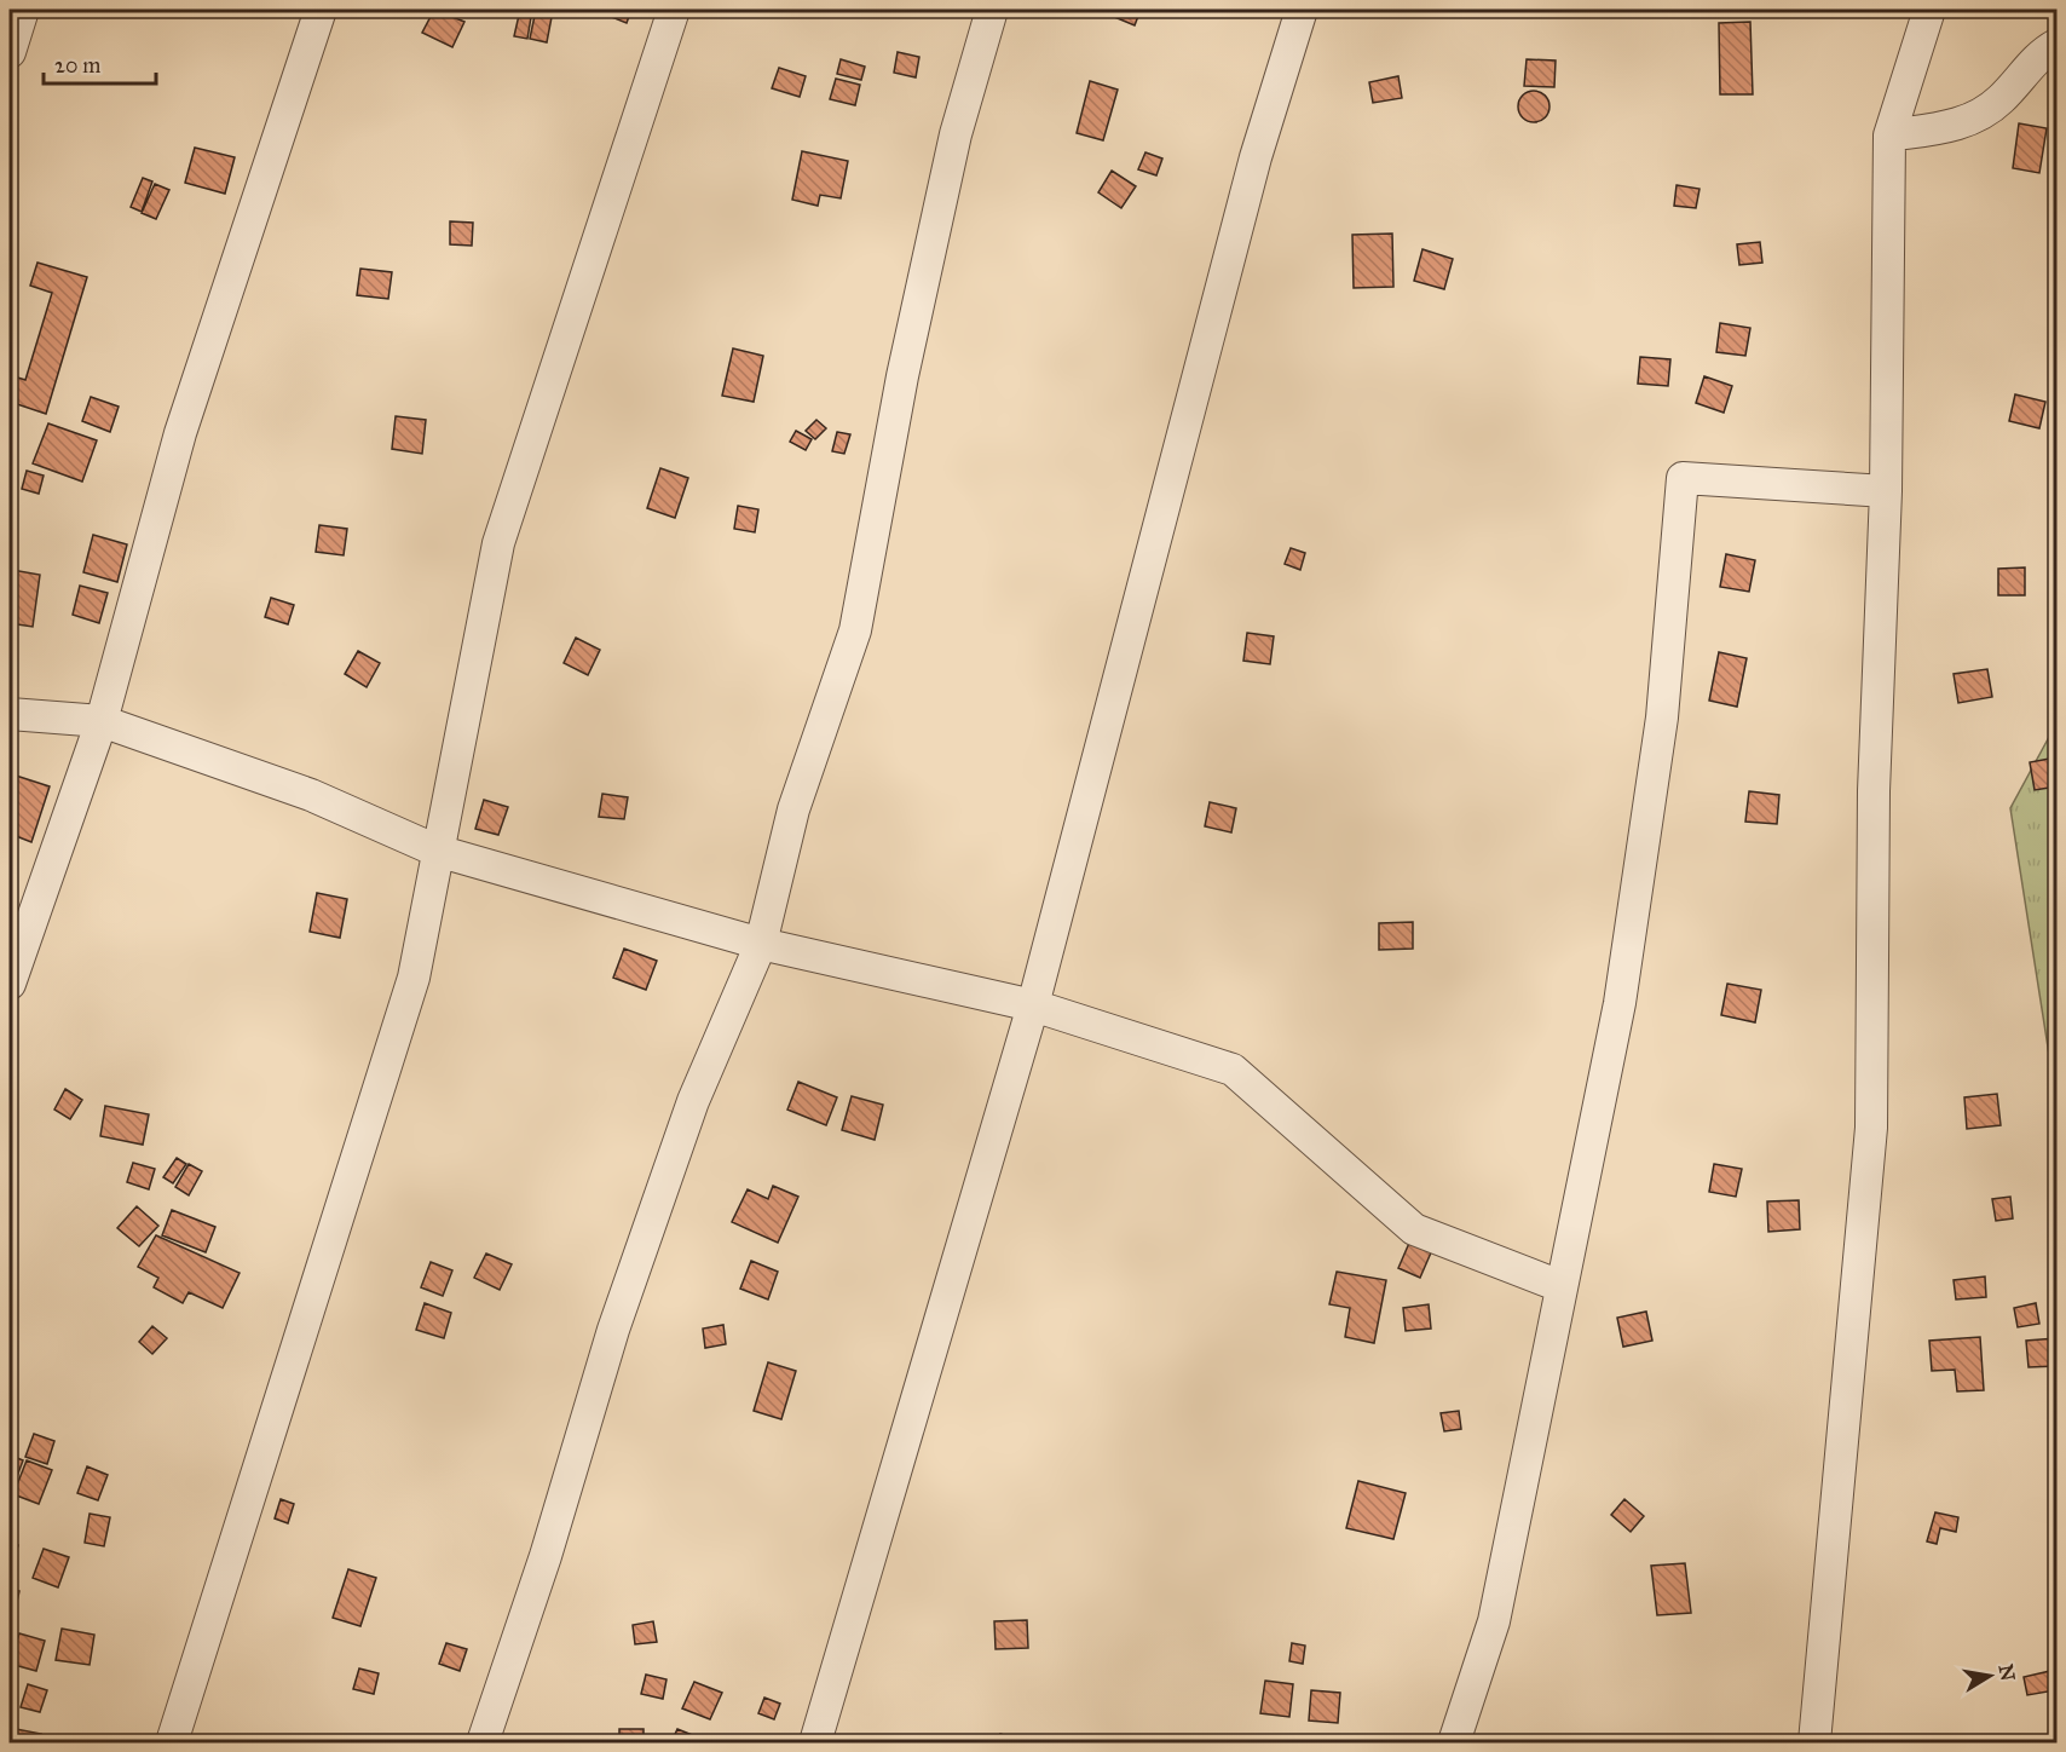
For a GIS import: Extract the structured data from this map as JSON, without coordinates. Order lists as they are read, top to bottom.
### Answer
{
  "scale_bar": "20 m",
  "north": "right"
}
